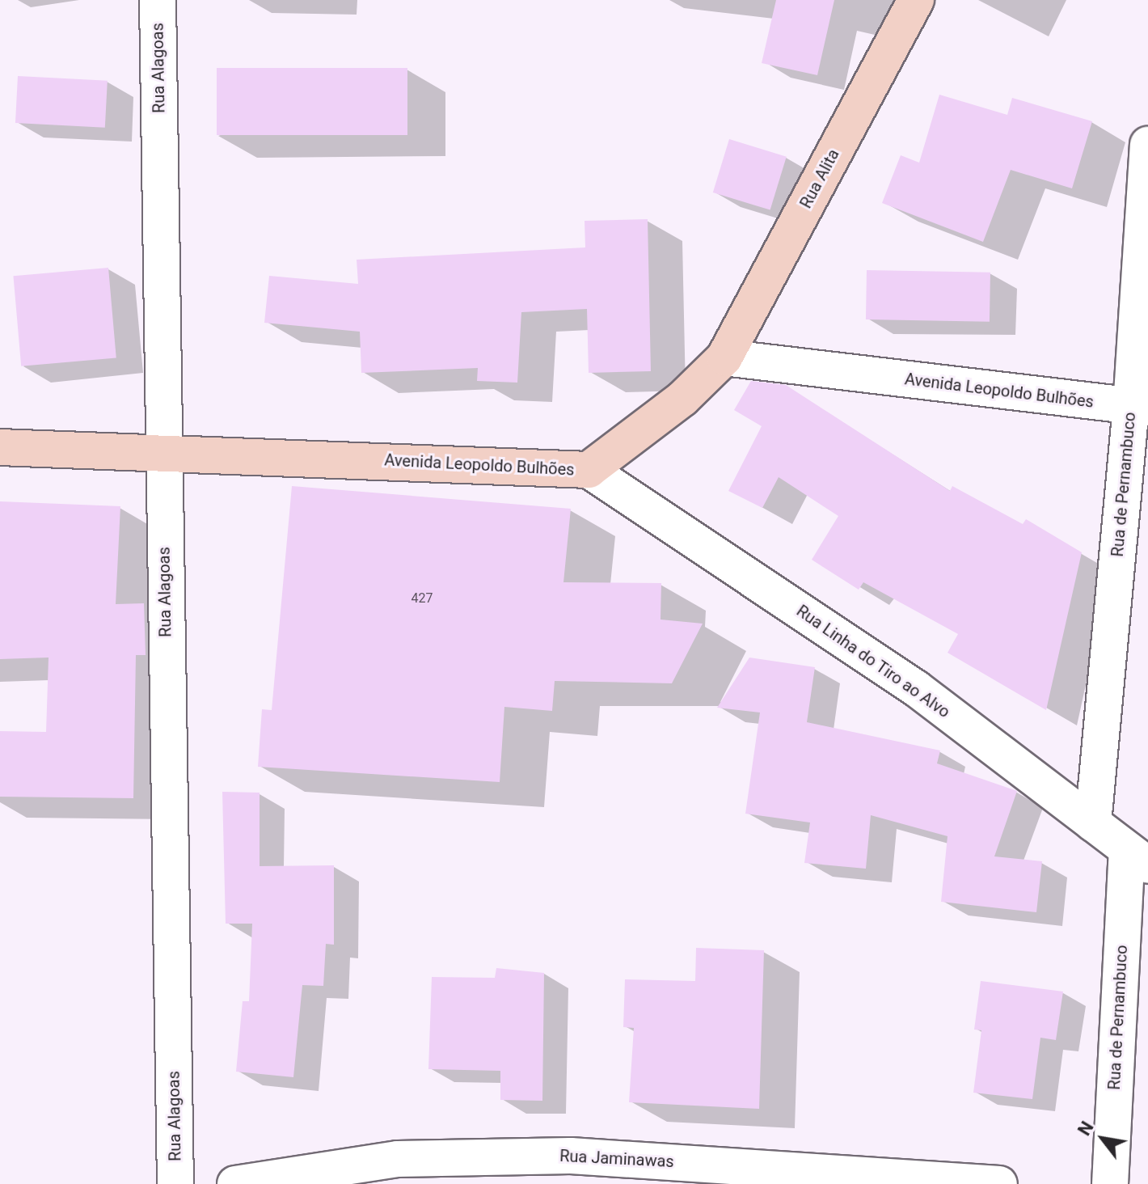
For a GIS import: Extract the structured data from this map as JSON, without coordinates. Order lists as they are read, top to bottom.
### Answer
{
  "streets": {
    "street": [
      "Rua Alagoas",
      "Rua Alita",
      "Avenida Leopoldo Bulhões",
      "Rua de Pernambuco",
      "Rua Linha do Tiro ao Alvo",
      "Rua Jaminawas"
    ]
  },
  "crossings": [
    ["Rua Alagoas", "Avenida Leopoldo Bulhões"],
    ["Rua Alita", "Avenida Leopoldo Bulhões"],
    ["Avenida Leopoldo Bulhões", "Rua de Pernambuco"],
    ["Avenida Leopoldo Bulhões", "Rua Linha do Tiro ao Alvo"],
    ["Rua de Pernambuco", "Rua Linha do Tiro ao Alvo"]
  ],
  "house_numbers": ["427"],
  "north": "top left"
}
